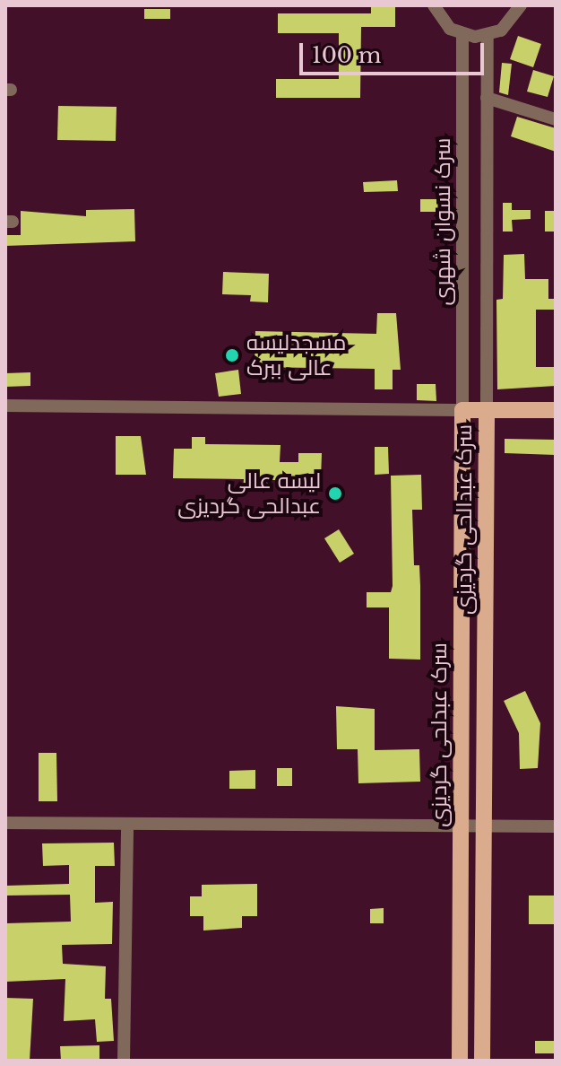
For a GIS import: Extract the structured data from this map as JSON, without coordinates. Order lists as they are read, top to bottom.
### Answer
{
  "streets": {
    "main road": ["سرک عبدالحی گردیزی", "سرک عبدلحی گردیزی"],
    "street": ["سرک نسوان شهری"]
  },
  "crossings": [
    ["سرک نسوان شهری", "سرک عبدالحی گردیزی"],
    ["سرک نسوان شهری", "سرک عبدلحی گردیزی"]
  ],
  "places": ["مسجدلیسه عالی ببرک", "لیسه عالی عبدالحی گردیزی"],
  "scale_bar": "100 m"
}
